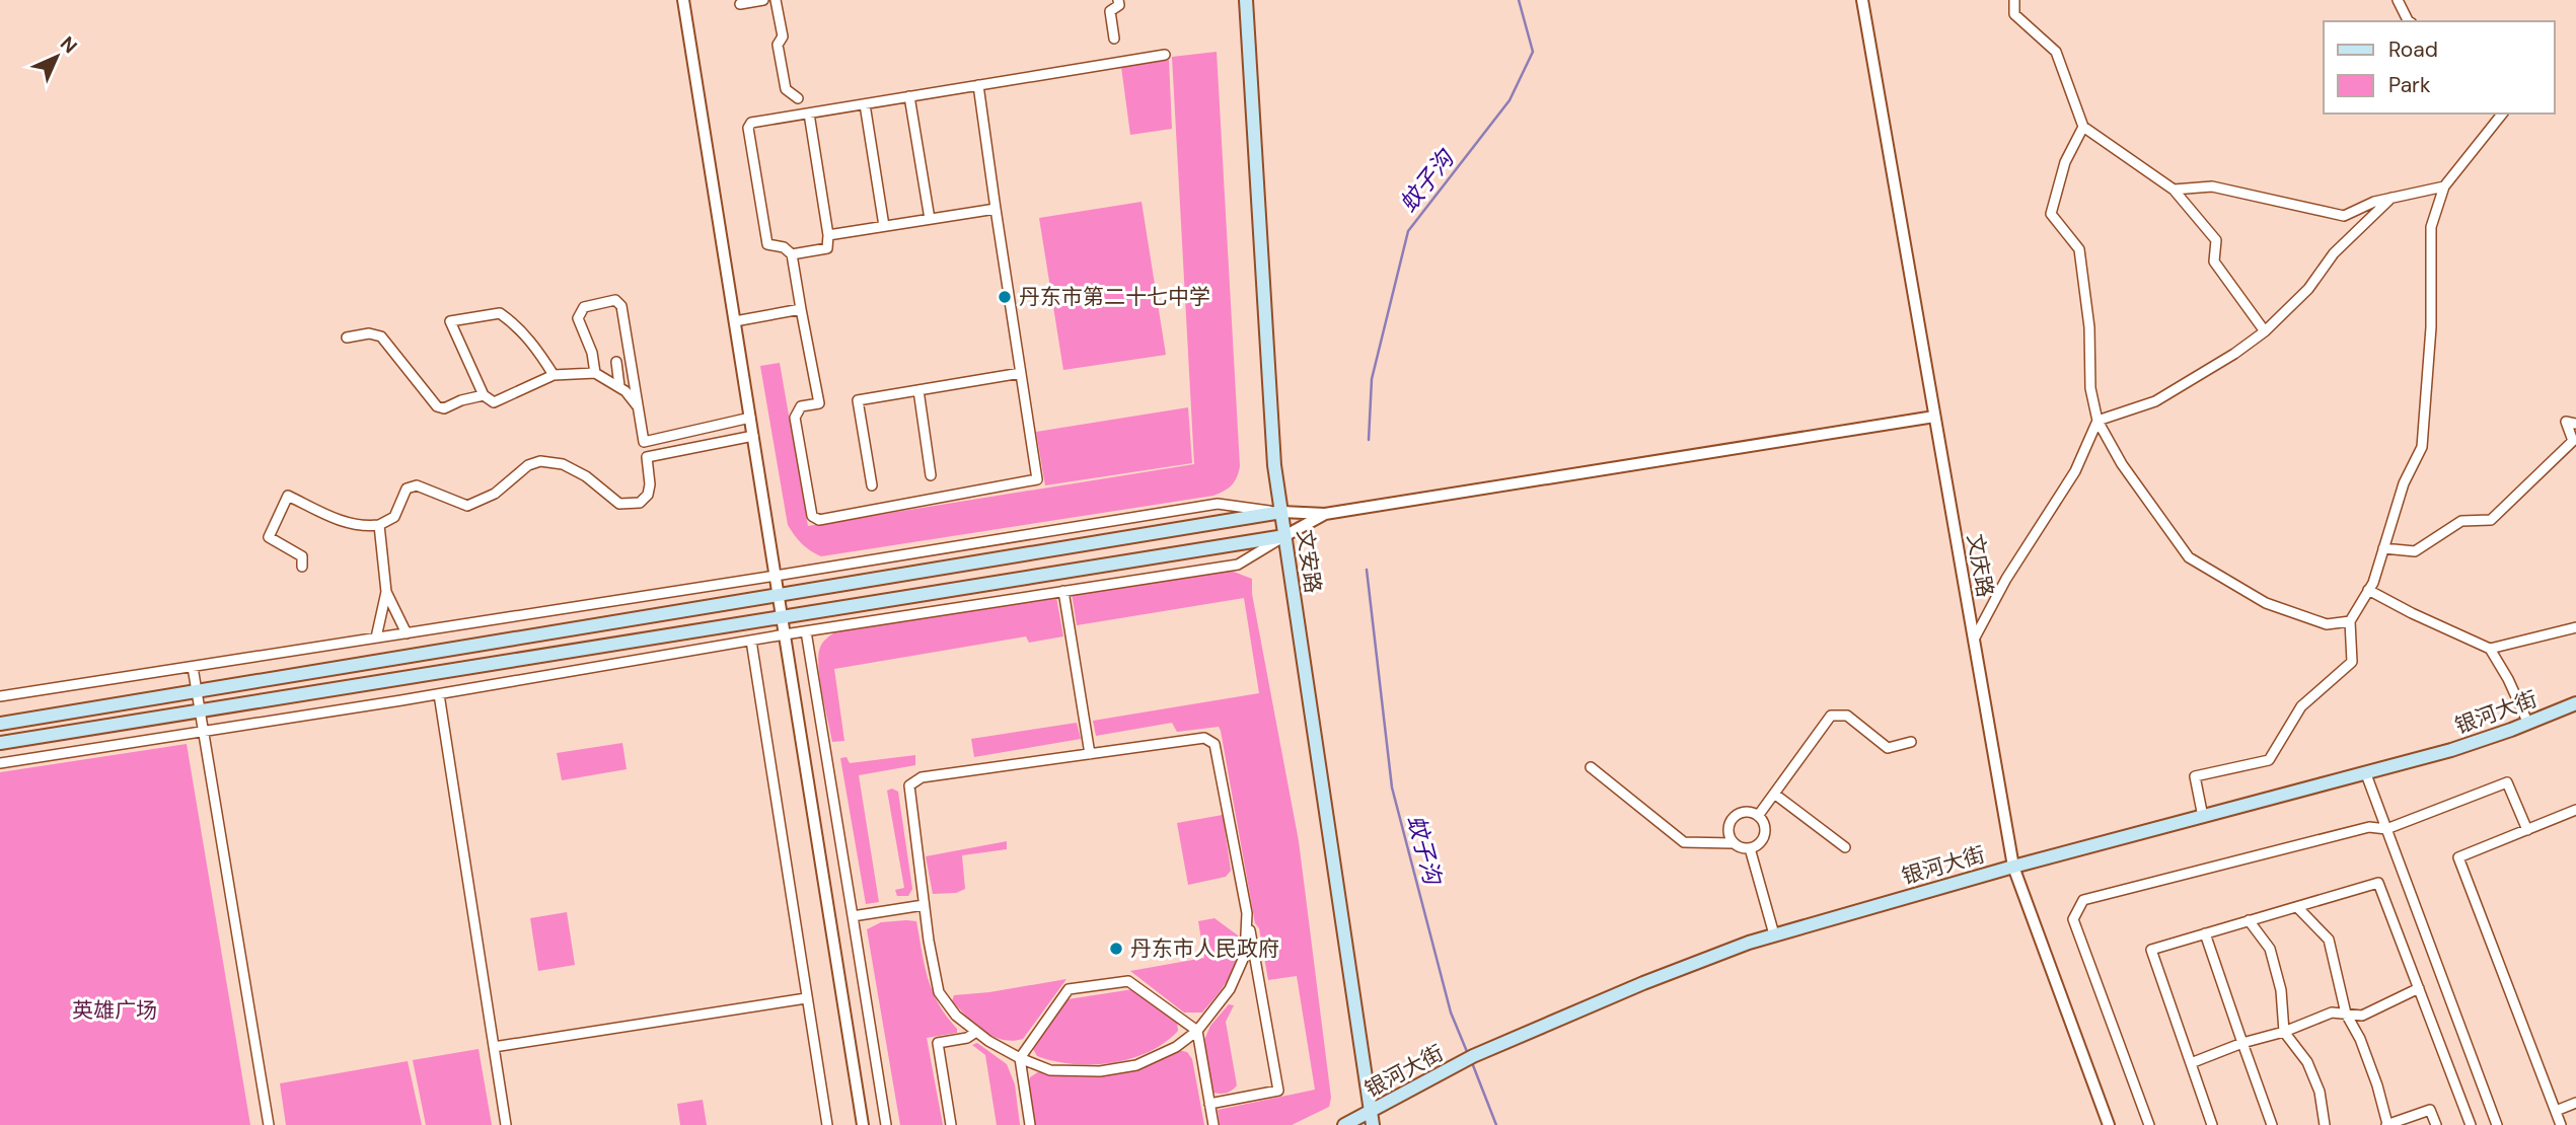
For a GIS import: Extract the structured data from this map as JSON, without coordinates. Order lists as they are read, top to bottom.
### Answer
{
  "streets": {
    "main road": ["文安路", "银河大街"],
    "street": ["文庆路"]
  },
  "crossings": [
    ["文安路", "银河大街"],
    ["文庆路", "银河大街"]
  ],
  "water": ["蚊子沟"],
  "parks": ["英雄广场"],
  "places": ["丹东市第二十七中学", "丹东市人民政府"],
  "legend": ["Road", "Park"],
  "north": "top right"
}
